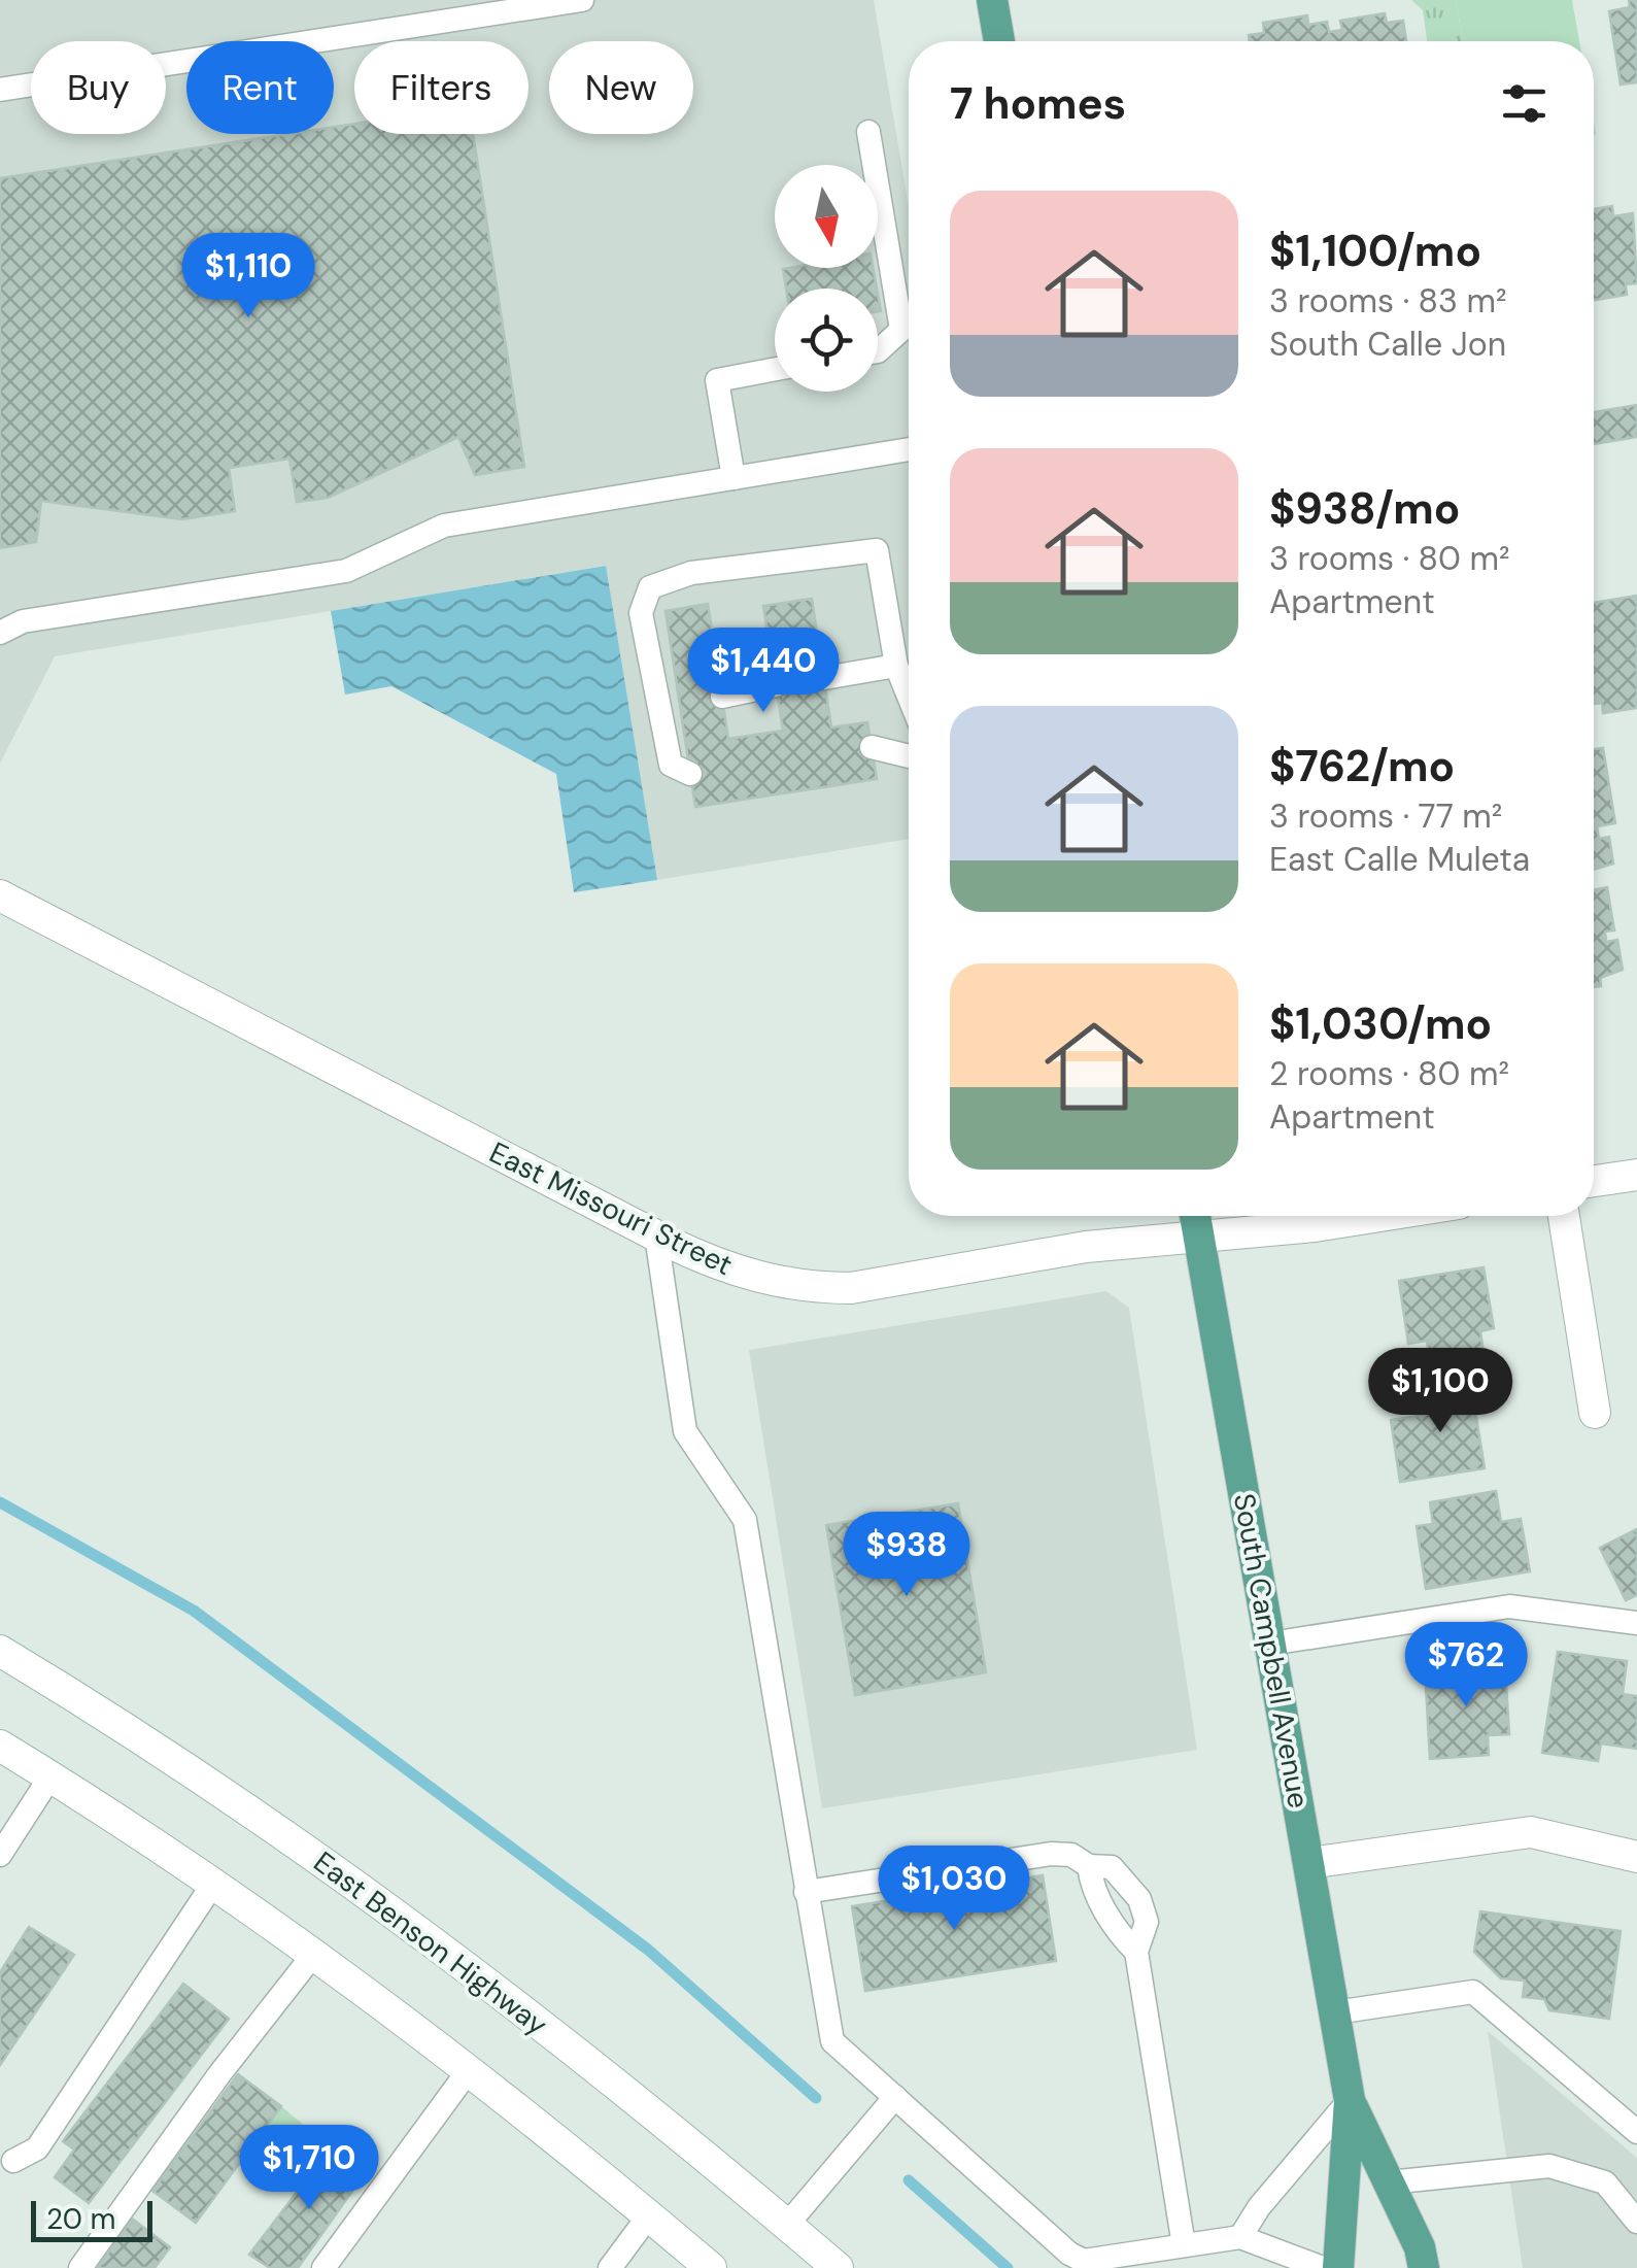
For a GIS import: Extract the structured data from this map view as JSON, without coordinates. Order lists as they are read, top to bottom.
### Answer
{
  "streets": {
    "main road": ["South Campbell Avenue"],
    "street": ["East Missouri Street", "East Benson Highway"]
  },
  "crossings": [
    ["East Missouri Street", "South Campbell Avenue"]
  ],
  "scale_bar": "20 m",
  "north": "bottom",
  "page": {
    "chip": [
      "Buy",
      "Rent",
      "Filters",
      "New"
    ],
    "heading": "7 homes",
    "list": [
      {
        "name": "$1,100/mo",
        "note": "3 rooms · 83 m² · South Calle Jon"
      },
      {
        "name": "$938/mo",
        "note": "3 rooms · 80 m² · Apartment"
      },
      {
        "name": "$762/mo",
        "note": "3 rooms · 77 m² · East Calle Muleta"
      },
      {
        "name": "$1,030/mo",
        "note": "2 rooms · 80 m² · Apartment"
      }
    ],
    "price": [
      "$1,110",
      "$1,440",
      "$1,100",
      "$938",
      "$762",
      "$1,030",
      "$1,710"
    ],
    "scale": "20 m"
  }
}
